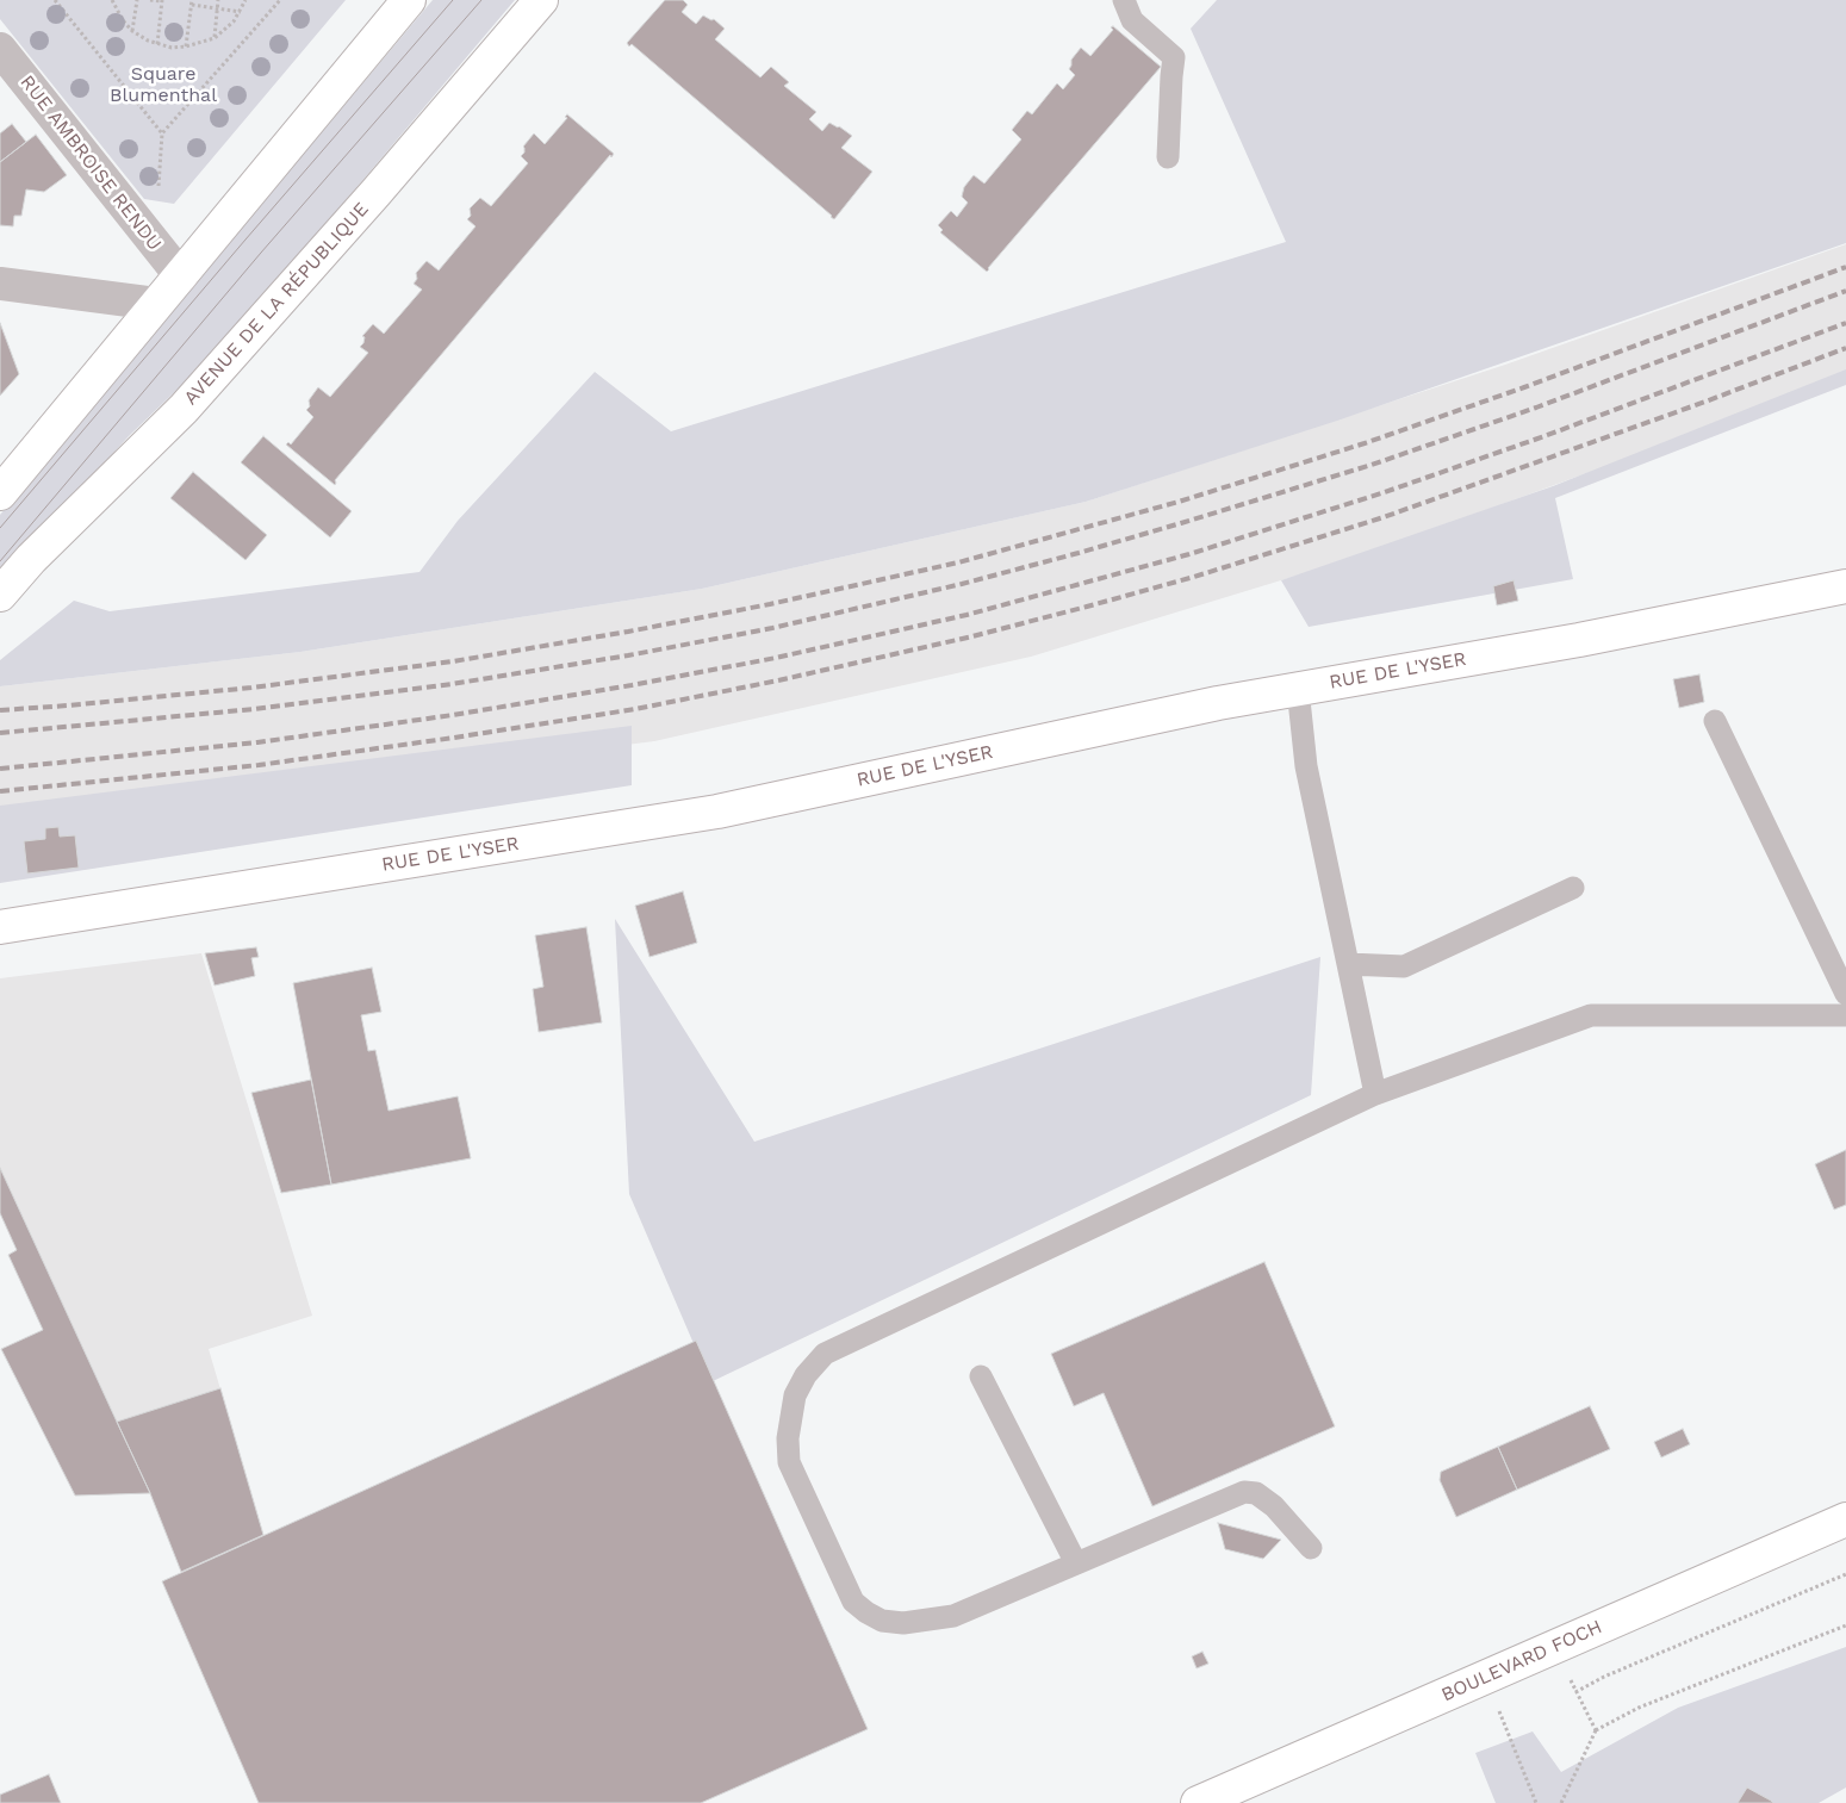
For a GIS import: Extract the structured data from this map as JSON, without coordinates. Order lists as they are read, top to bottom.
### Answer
{
  "streets": {
    "main road": ["AVENUE DE LA RÉPUBLIQUE", "RUE DE L'YSER", "BOULEVARD FOCH"],
    "street": ["RUE AMBROISE RENDU"]
  },
  "parks": ["Square Blumenthal"]
}
